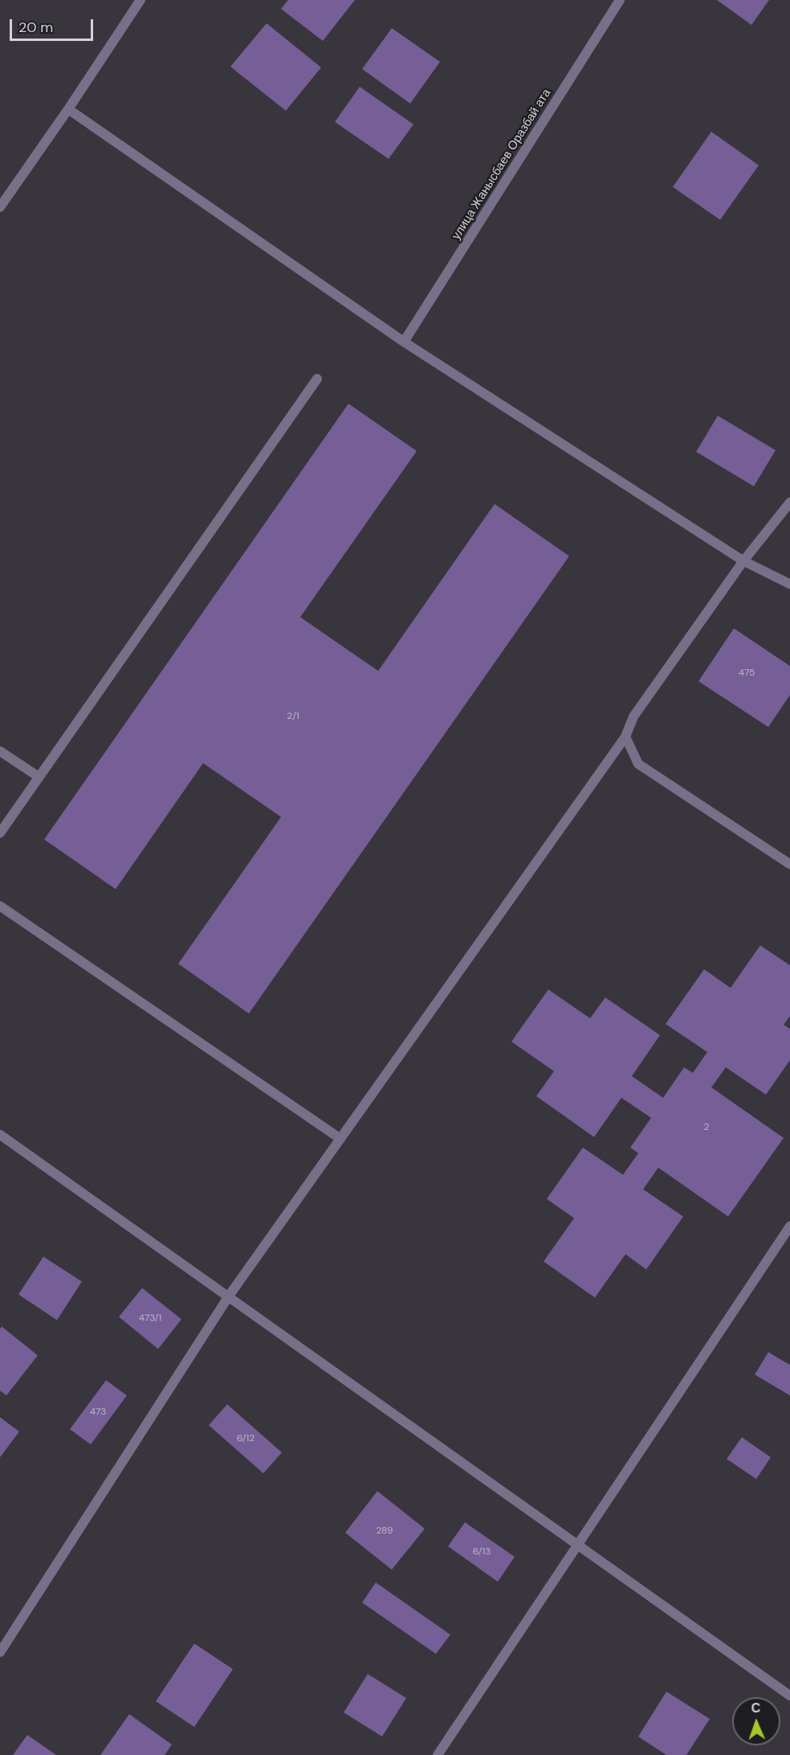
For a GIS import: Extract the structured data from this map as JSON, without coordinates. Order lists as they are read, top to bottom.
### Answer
{
  "streets": {
    "street": ["улица Жанысбаев Оразбай ата"]
  },
  "house_numbers": [
    "475",
    "2/1",
    "2",
    "473/1",
    "473",
    "6/12",
    "289",
    "6/13"
  ],
  "scale_bar": "20 m",
  "north": "top"
}
